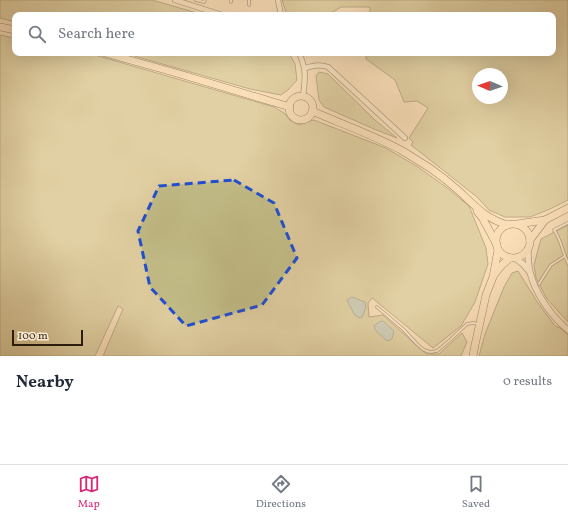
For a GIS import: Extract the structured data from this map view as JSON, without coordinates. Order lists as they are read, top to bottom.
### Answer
{
  "scale_bar": "100 m",
  "north": "left",
  "page": {
    "search": "Search here",
    "scale": "100 m",
    "heading": ["Nearby", "0 results"],
    "nav": ["Map", "Directions", "Saved"]
  }
}
